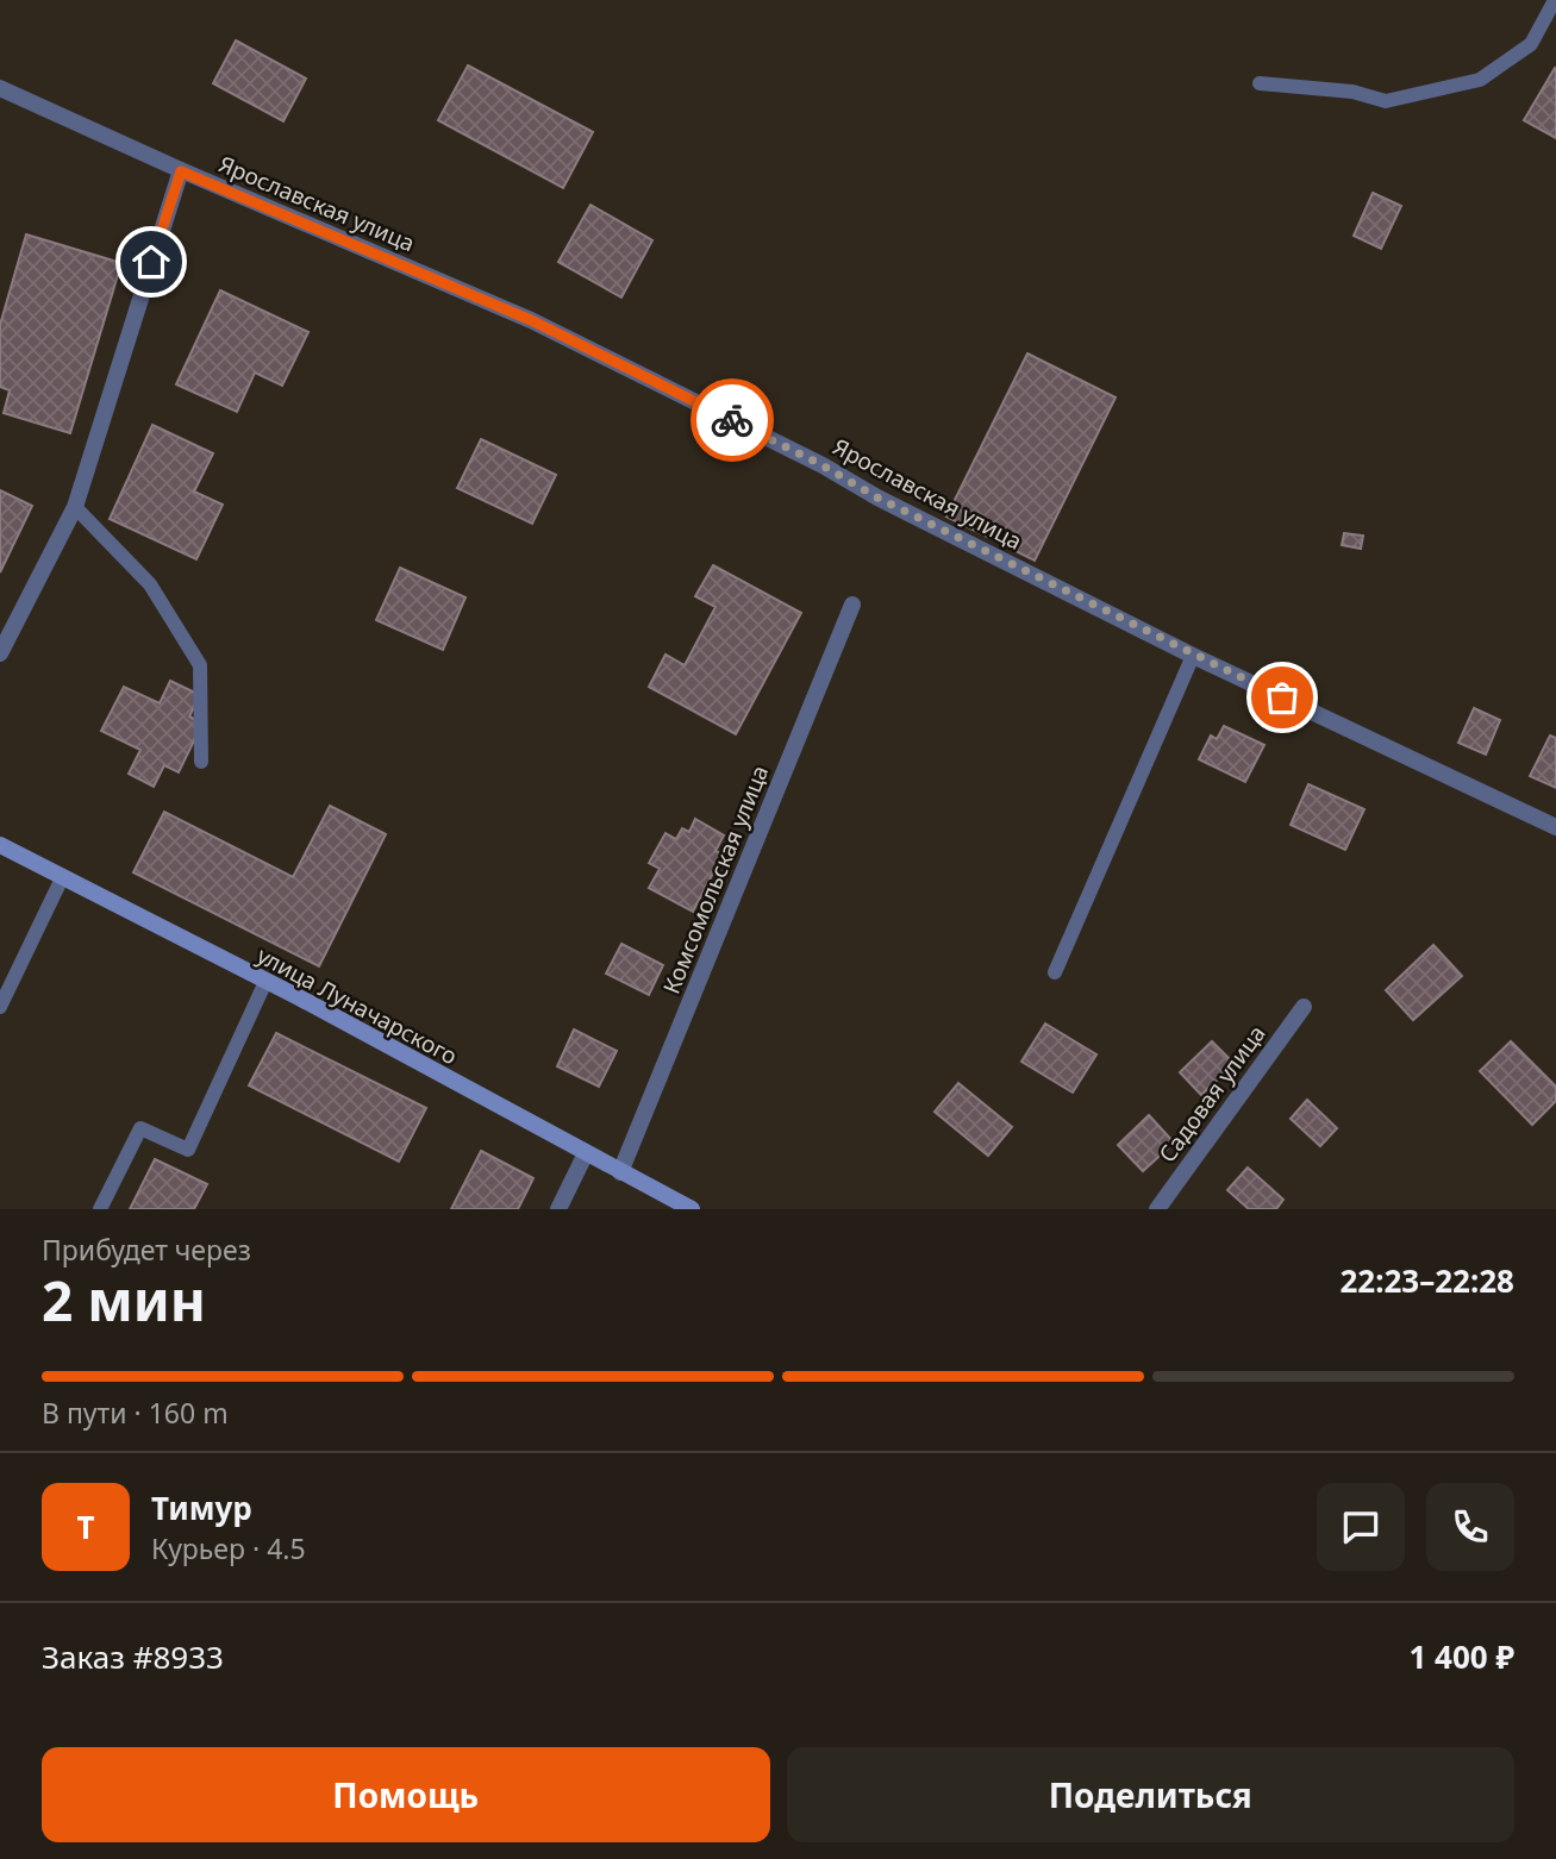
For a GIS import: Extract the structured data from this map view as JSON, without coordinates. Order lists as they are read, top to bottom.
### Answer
{
  "streets": {
    "street": [
      "Ярославская улица",
      "Комсомольская улица",
      "улица Луначарского",
      "Садовая улица"
    ]
  },
  "crossings": [
    ["Комсомольская улица", "улица Луначарского"]
  ],
  "page": {
    "heading": ["2 мин", "Прибудет через", "22:23–22:28"],
    "panel": [
      "Тимур",
      "Курьер · 4.5",
      "Заказ #8933",
      "1 400 ₽"
    ],
    "bar": "В пути · 160 m",
    "round": "Т",
    "buttons": ["Помощь", "Поделиться"]
  }
}
